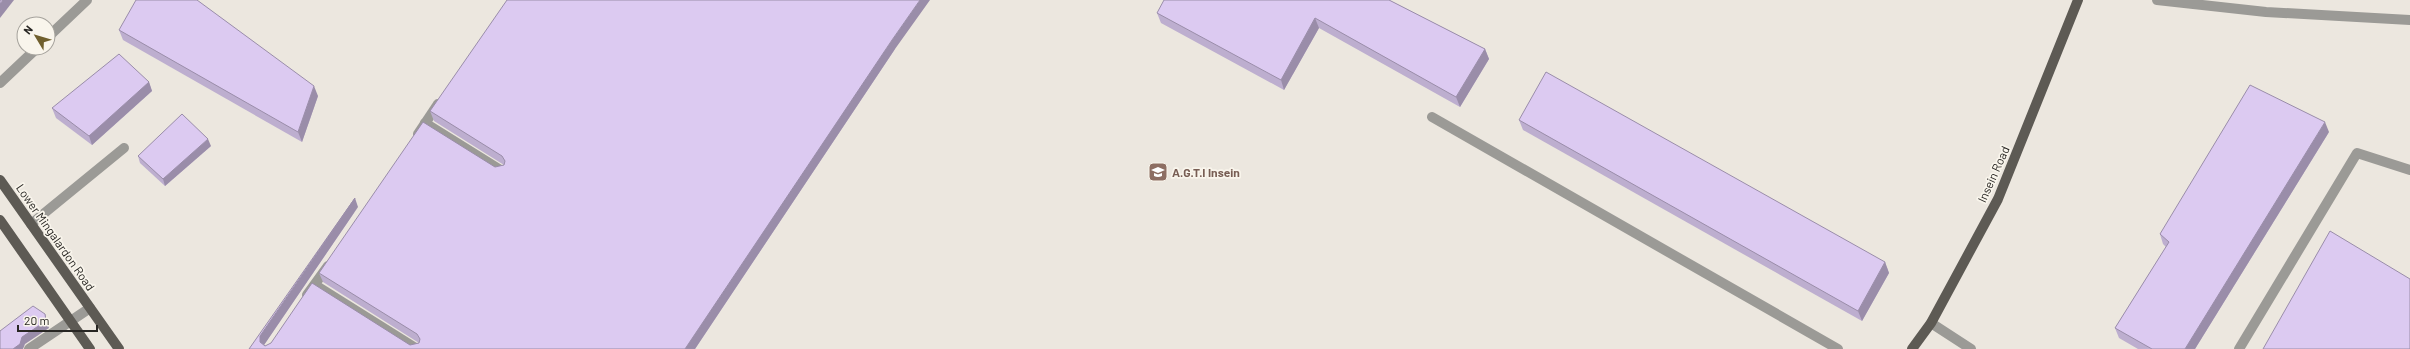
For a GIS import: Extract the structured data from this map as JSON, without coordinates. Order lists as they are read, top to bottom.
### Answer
{
  "streets": {
    "main road": ["Insein Road", "Lower Mingalardon Road"]
  },
  "places": {
    "school or university": ["A.G.T.I Insein"]
  },
  "scale_bar": "20 m",
  "north": "top left"
}
